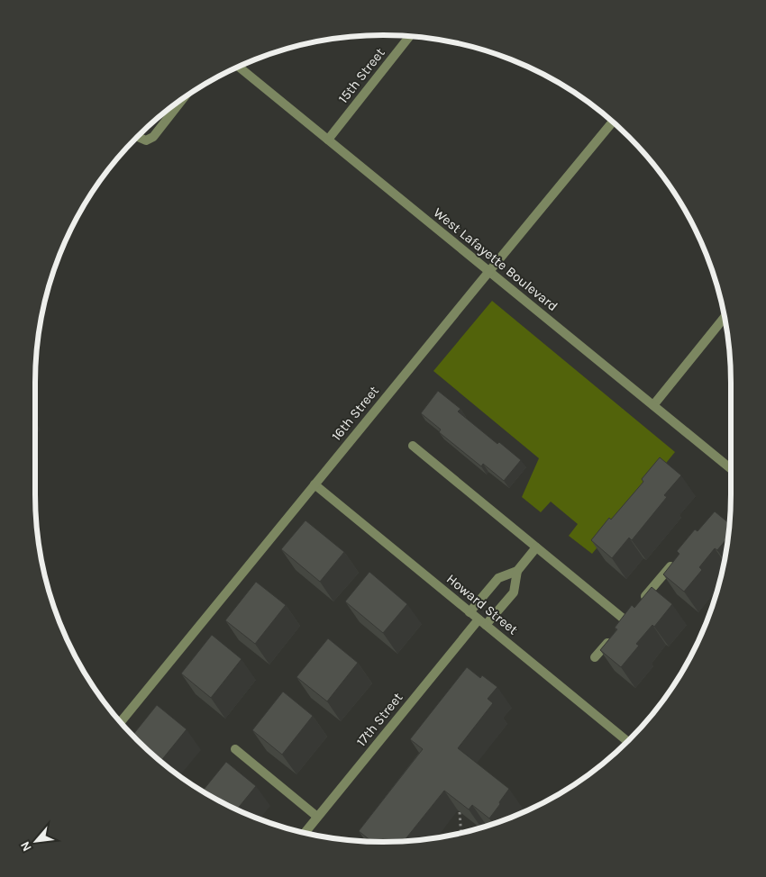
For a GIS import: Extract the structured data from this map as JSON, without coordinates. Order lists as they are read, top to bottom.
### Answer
{
  "streets": {
    "street": [
      "15th Street",
      "West Lafayette Boulevard",
      "16th Street",
      "Howard Street",
      "17th Street"
    ]
  },
  "crossings": [
    ["15th Street", "West Lafayette Boulevard"],
    ["West Lafayette Boulevard", "16th Street"],
    ["16th Street", "Howard Street"],
    ["Howard Street", "17th Street"]
  ],
  "north": "bottom left"
}
